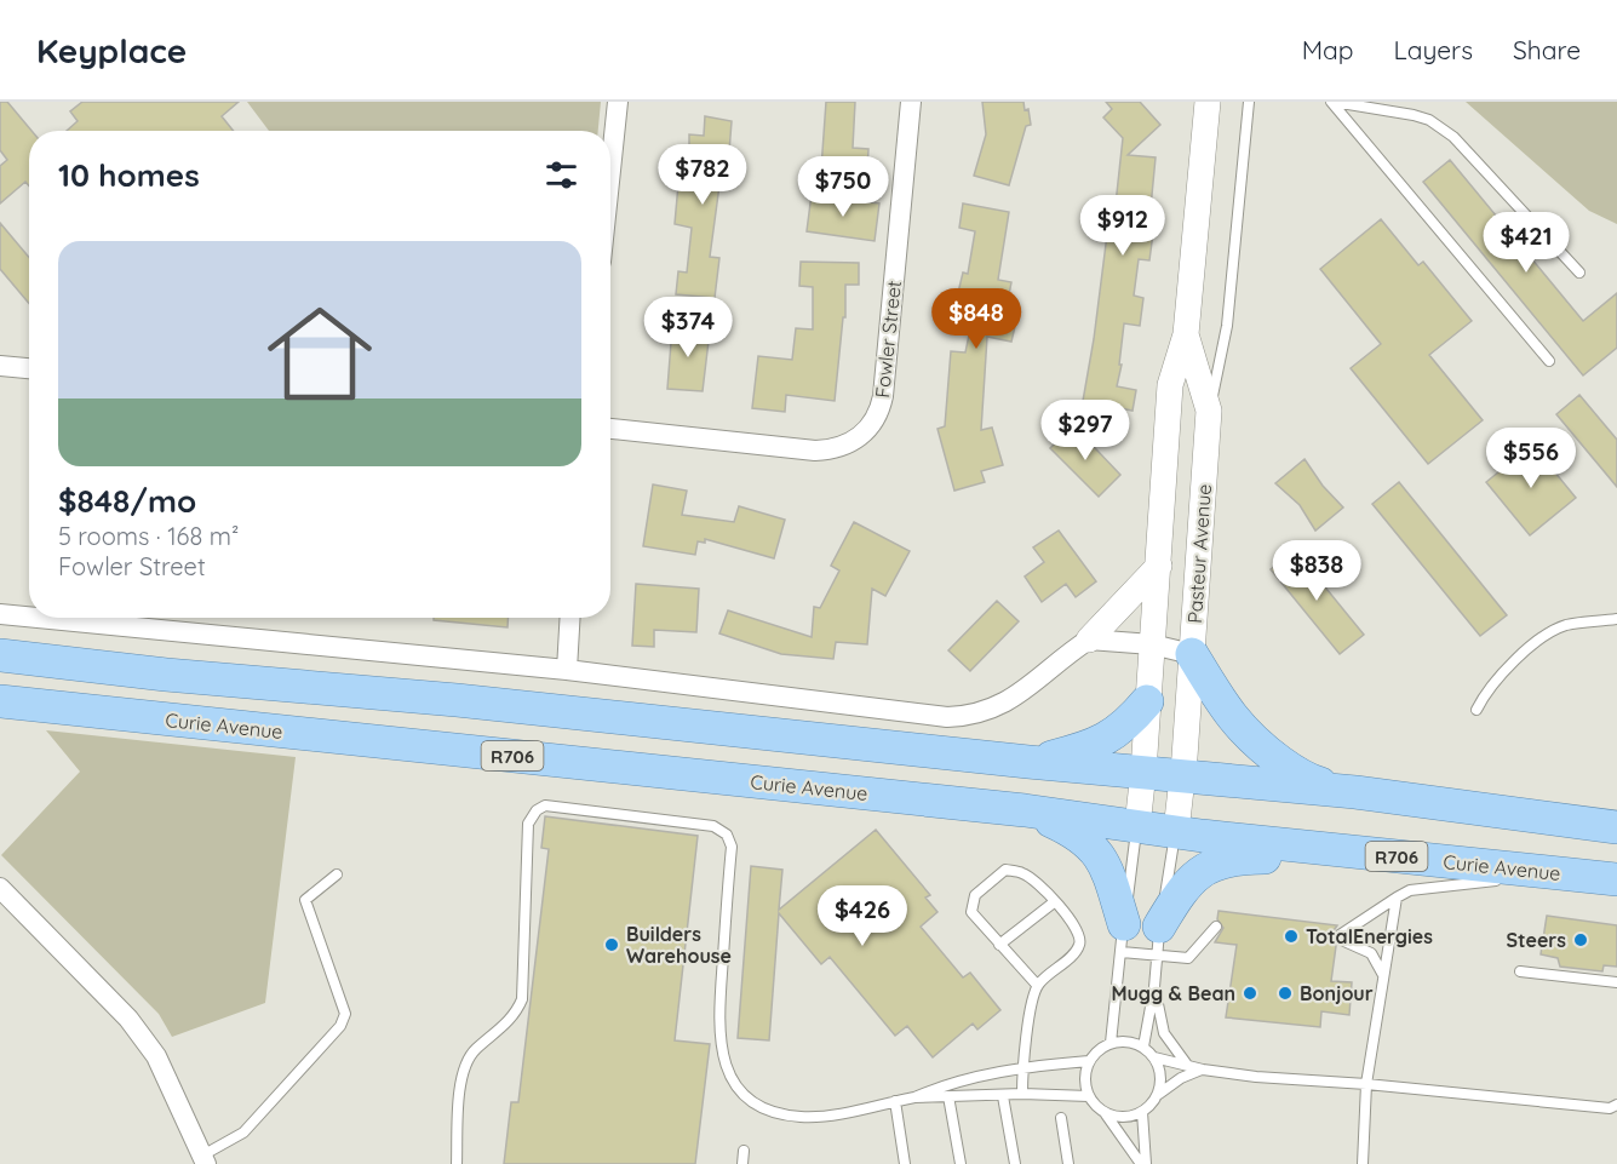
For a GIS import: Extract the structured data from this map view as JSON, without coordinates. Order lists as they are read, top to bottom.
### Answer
{
  "streets": {
    "main road": ["Curie Avenue", "R706"],
    "street": ["Fowler Street", "Pasteur Avenue"]
  },
  "crossings": [
    ["Pasteur Avenue", "Curie Avenue"]
  ],
  "places": [
    "TotalEnergies",
    "Steers",
    "Builders Warehouse",
    "Mugg & Bean",
    "Bonjour"
  ],
  "page": {
    "header": "Keyplace",
    "nav": ["Map", "Layers", "Share"],
    "heading": "10 homes",
    "price": [
      "$782",
      "$750",
      "$912",
      "$421",
      "$848",
      "$374",
      "$297",
      "$556",
      "$838",
      "$426"
    ],
    "list": [
      {
        "name": "$848/mo",
        "note": "5 rooms · 168 m² · Fowler Street"
      }
    ]
  }
}
